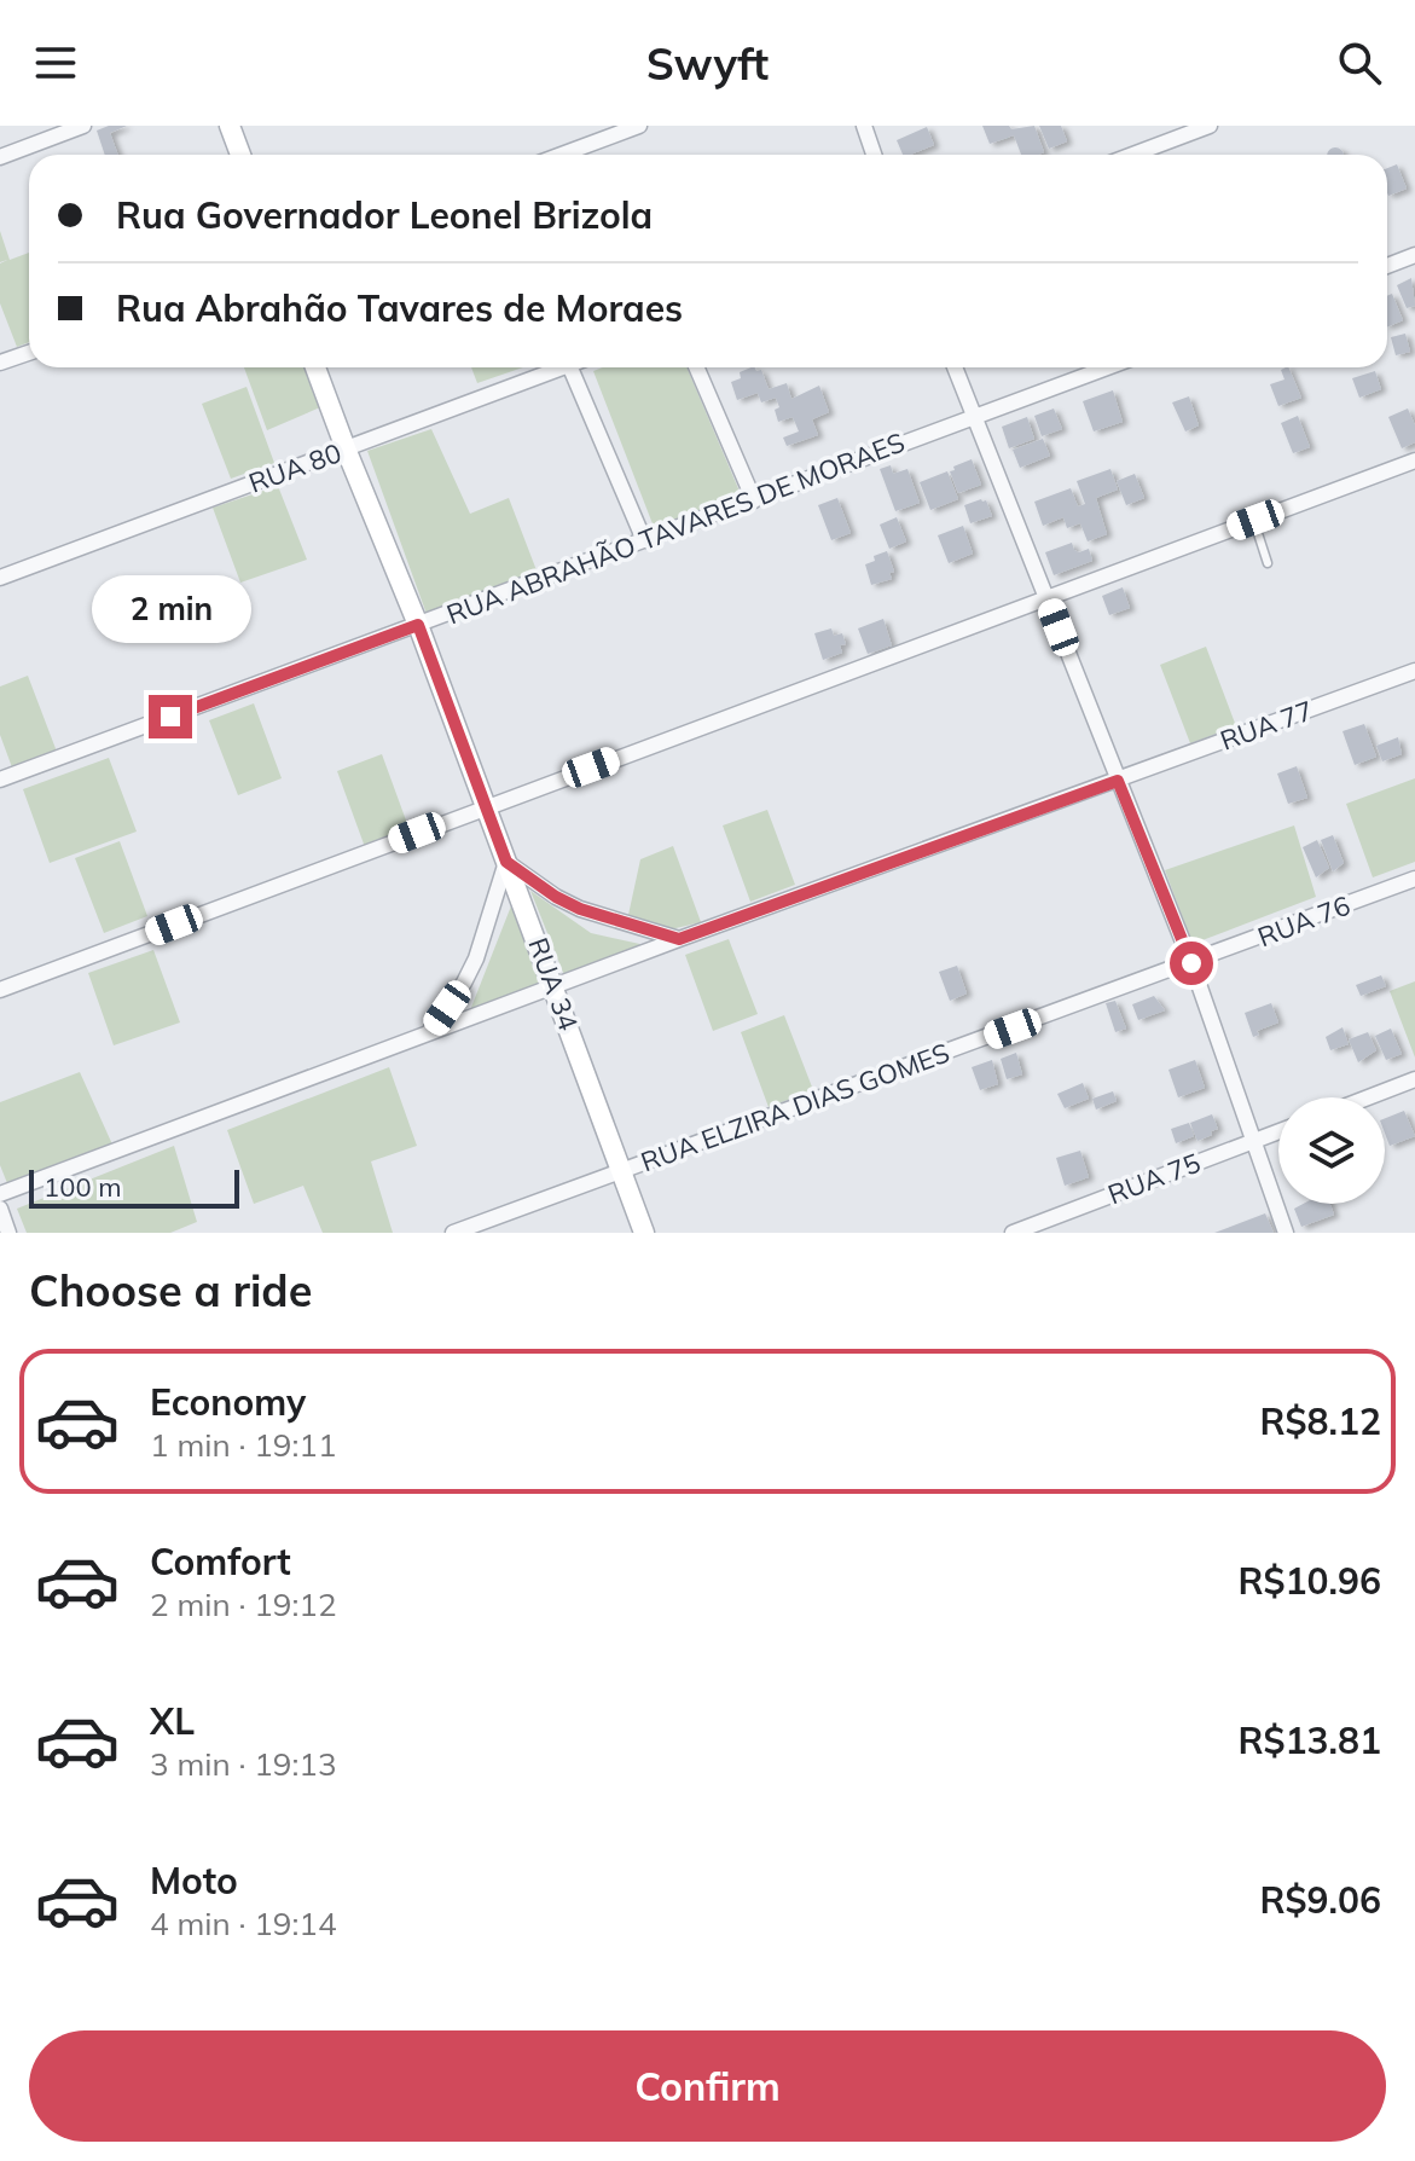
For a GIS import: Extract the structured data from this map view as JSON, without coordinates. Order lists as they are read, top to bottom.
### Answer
{
  "streets": {
    "street": [
      "RUA 80",
      "RUA ABRAHÃO TAVARES DE MORAES",
      "RUA 77",
      "RUA 76",
      "RUA 34",
      "RUA ELZIRA DIAS GOMES",
      "RUA 75"
    ]
  },
  "crossings": [
    ["RUA 80", "RUA 34"],
    ["RUA ABRAHÃO TAVARES DE MORAES", "RUA 34"],
    ["RUA 77", "RUA 34"],
    ["RUA 76", "RUA ELZIRA DIAS GOMES"],
    ["RUA 34", "RUA ELZIRA DIAS GOMES"]
  ],
  "scale_bar": "100 m",
  "page": {
    "header": "Swyft",
    "banner": ["Rua Governador Leonel Brizola", "Rua Abrahão Tavares de Moraes"],
    "bubble": "2 min",
    "scale": "100 m",
    "heading": "Choose a ride",
    "list": [
      {
        "name": "Economy",
        "note": "1 min · 19:11",
        "value": "R$8.12"
      },
      {
        "name": "Comfort",
        "note": "2 min · 19:12",
        "value": "R$10.96"
      },
      {
        "name": "XL",
        "note": "3 min · 19:13",
        "value": "R$13.81"
      },
      {
        "name": "Moto",
        "note": "4 min · 19:14",
        "value": "R$9.06"
      }
    ],
    "buttons": "Confirm"
  }
}
